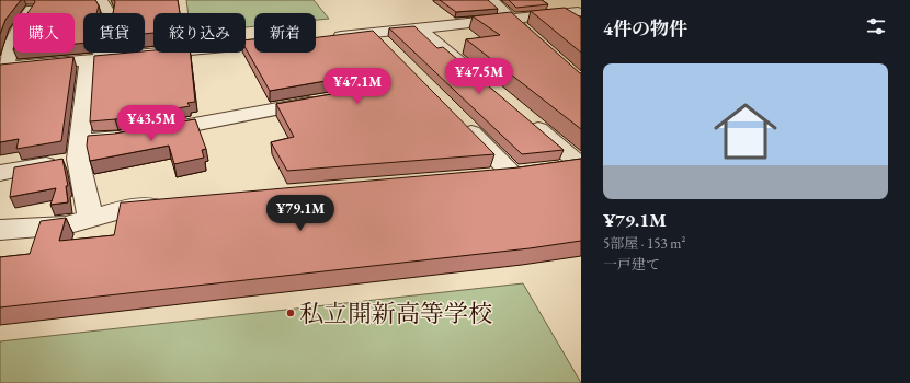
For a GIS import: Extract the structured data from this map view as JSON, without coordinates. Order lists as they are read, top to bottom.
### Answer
{
  "places": ["私立開新高等学校"],
  "page": {
    "heading": "4件の物件",
    "chip": [
      "購入",
      "賃貸",
      "絞り込み",
      "新着"
    ],
    "list": [
      {
        "name": "¥79.1M",
        "note": "5部屋 · 153 m² · 一戸建て"
      }
    ],
    "price": [
      "¥47.5M",
      "¥47.1M",
      "¥43.5M",
      "¥79.1M"
    ]
  }
}
